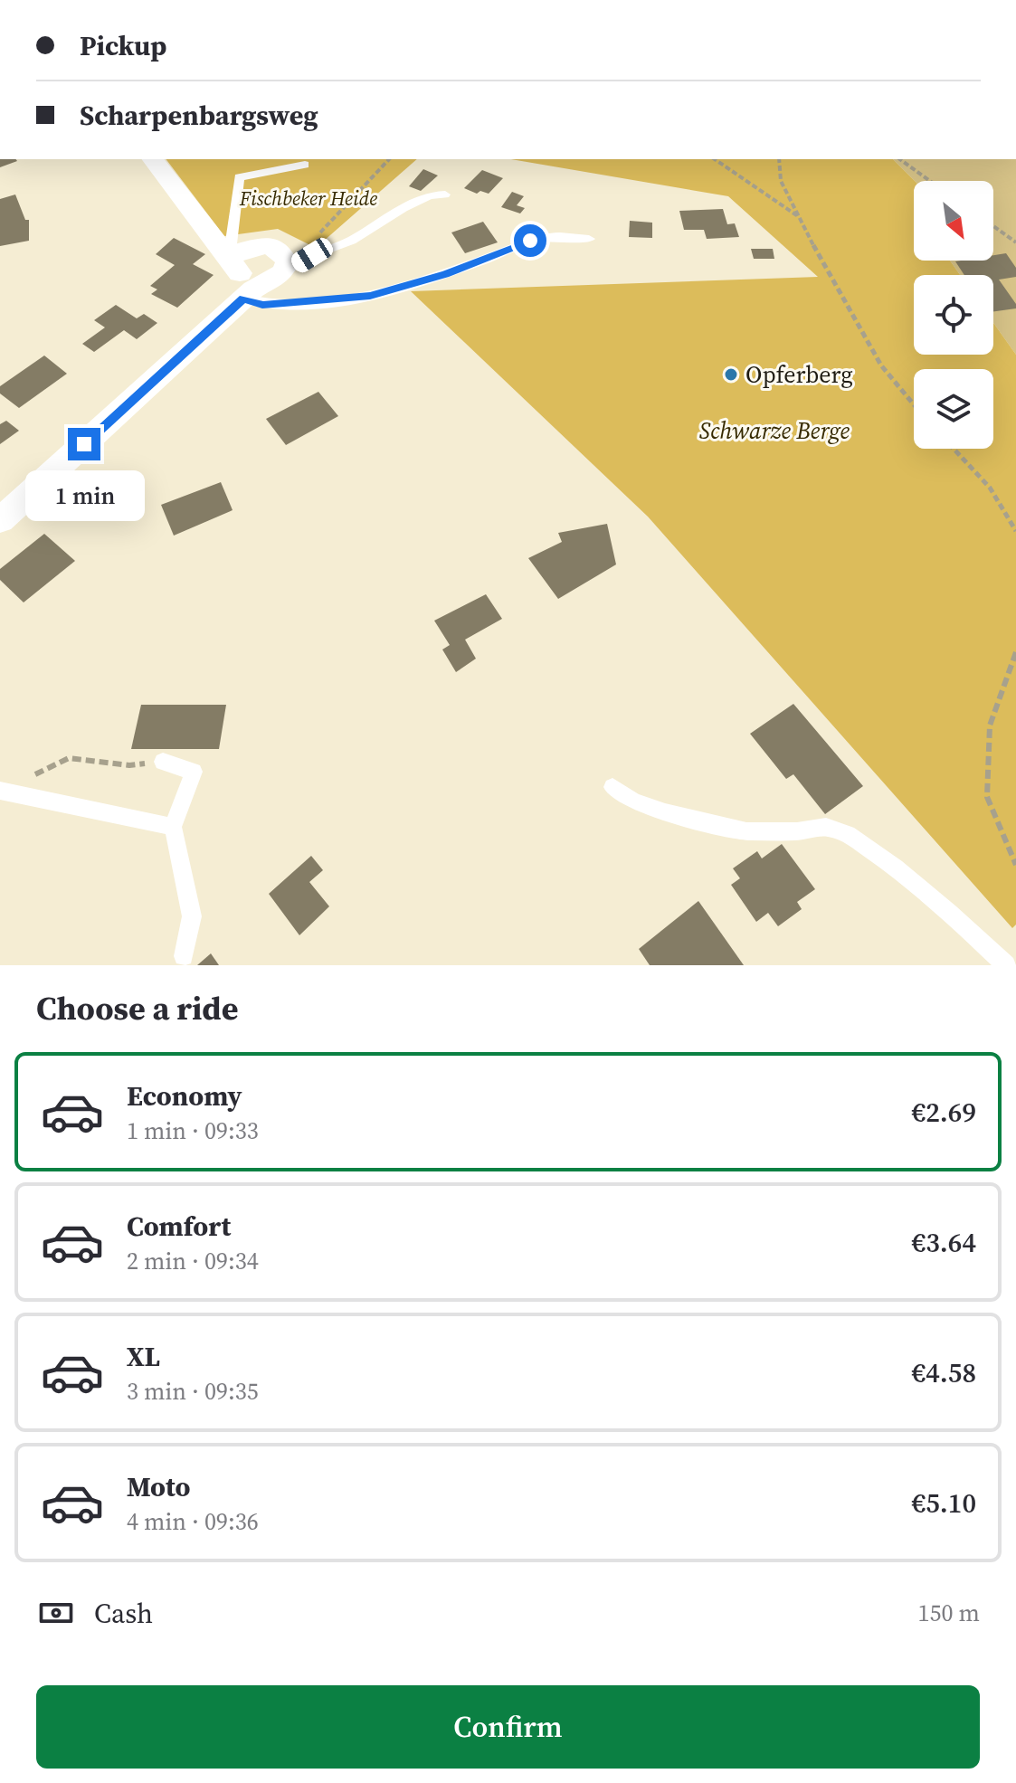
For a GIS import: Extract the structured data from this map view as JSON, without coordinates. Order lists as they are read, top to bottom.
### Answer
{
  "parks": ["Fischbeker Heide", "Schwarze Berge"],
  "places": ["Opferberg"],
  "north": "bottom right",
  "page": {
    "banner": ["Pickup", "Scharpenbargsweg"],
    "bubble": "1 min",
    "heading": "Choose a ride",
    "list": [
      {
        "name": "Economy",
        "note": "1 min · 09:33",
        "value": "€2.69"
      },
      {
        "name": "Comfort",
        "note": "2 min · 09:34",
        "value": "€3.64"
      },
      {
        "name": "XL",
        "note": "3 min · 09:35",
        "value": "€4.58"
      },
      {
        "name": "Moto",
        "note": "4 min · 09:36",
        "value": "€5.10"
      }
    ],
    "pay": ["Cash", "150 m"],
    "buttons": "Confirm"
  }
}
